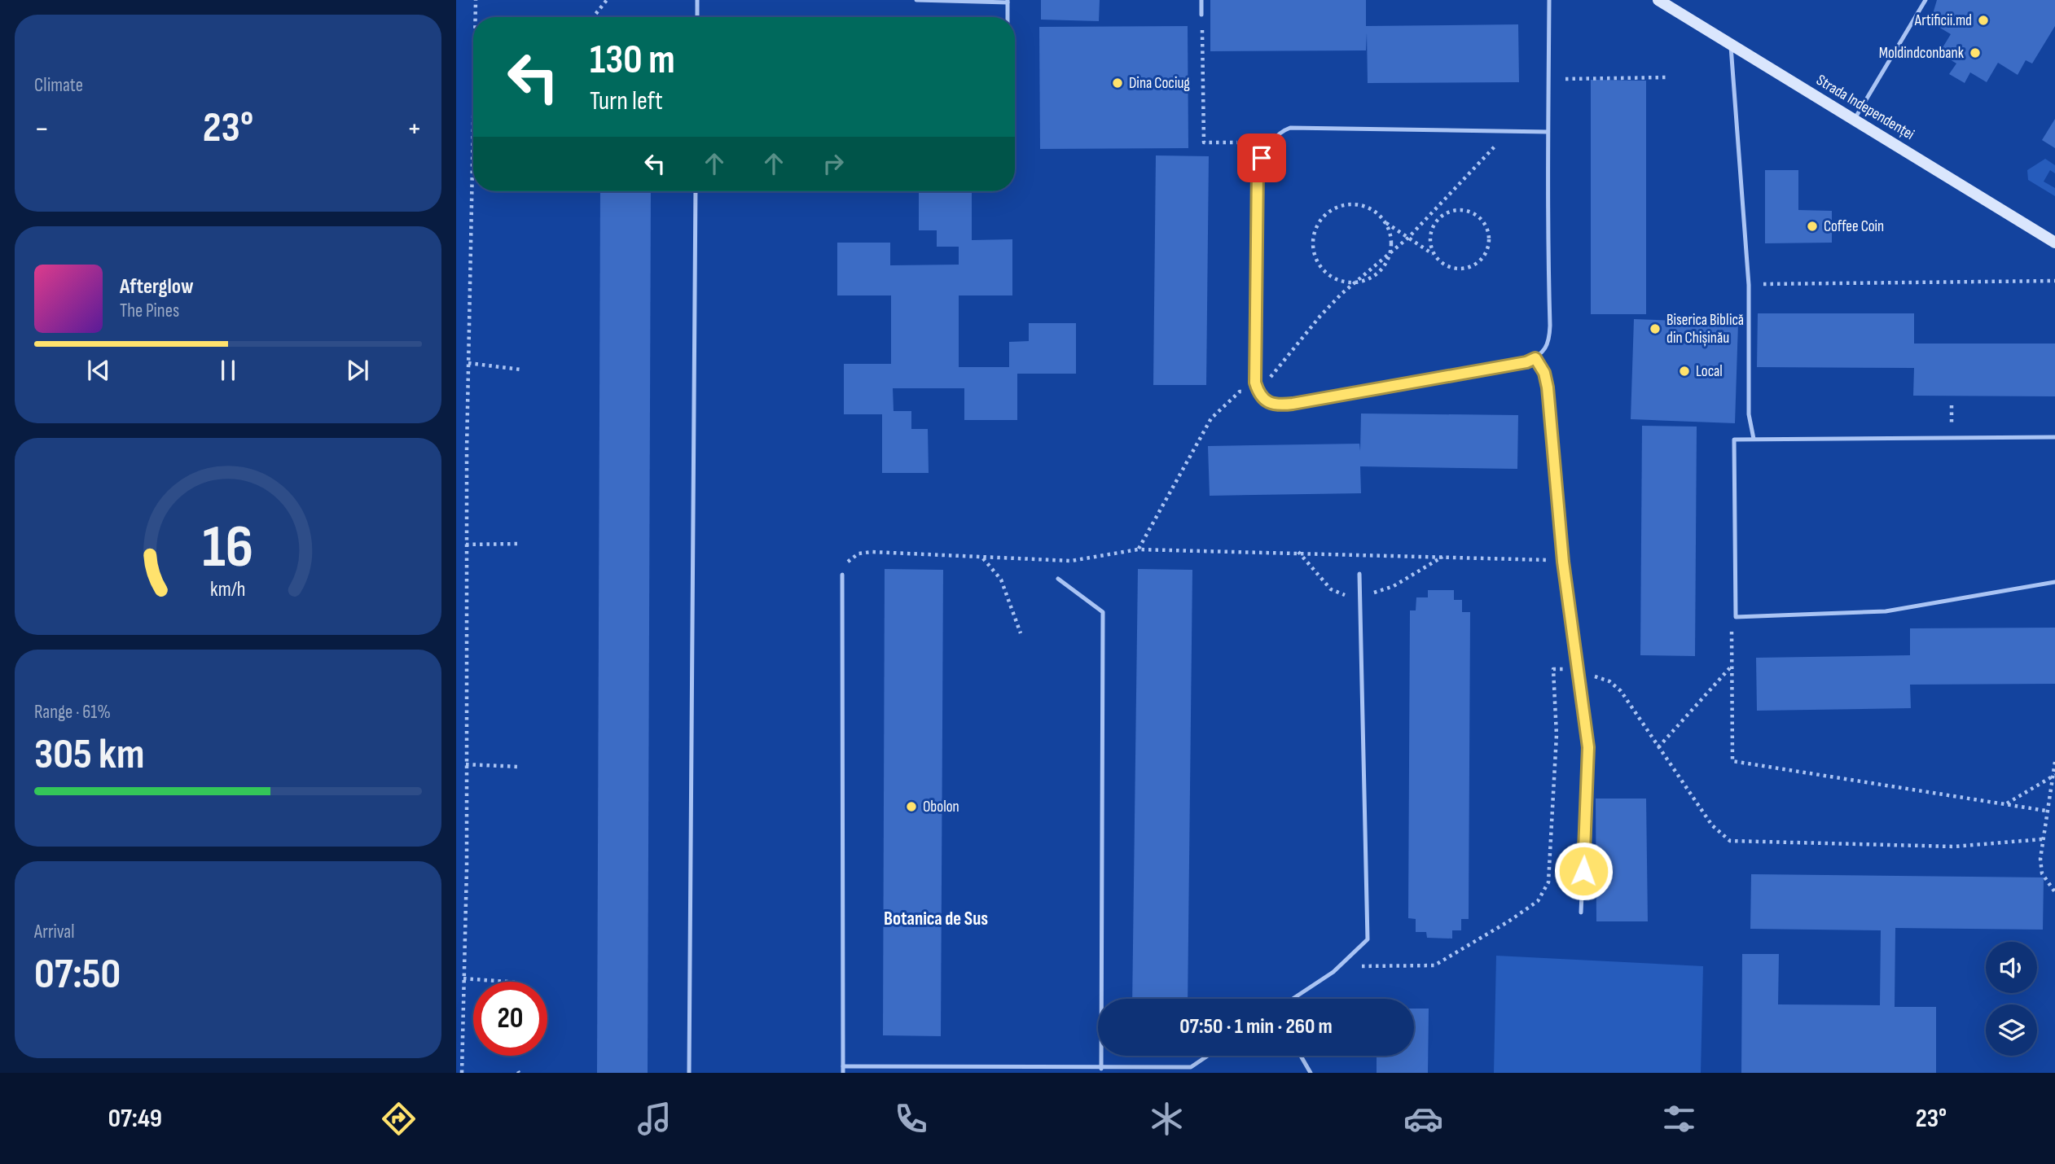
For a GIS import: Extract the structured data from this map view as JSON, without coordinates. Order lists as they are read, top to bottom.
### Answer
{
  "streets": {
    "main road": ["Strada Independenței"]
  },
  "districts": ["Botanica de Sus"],
  "places": [
    "Artificii.md",
    "Moldindconbank",
    "Dina Cociug",
    "Coffee Coin",
    "Biserica Biblică din Chișinău",
    "Local",
    "Obolon"
  ],
  "page": {
    "tile": [
      "Climate",
      ["Range · 61%", "305 km"],
      ["Arrival", "07:50"]
    ],
    "turn": ["130 m", "Turn left"],
    "heat": ["−", "23°", "+"],
    "song": ["Afterglow", "The Pines"],
    "limit": "20",
    "trip": "07:50 · 1 min · 260 m",
    "tabs": ["07:49", "23°"],
    "gauge": ["16", "km/h"]
  }
}
